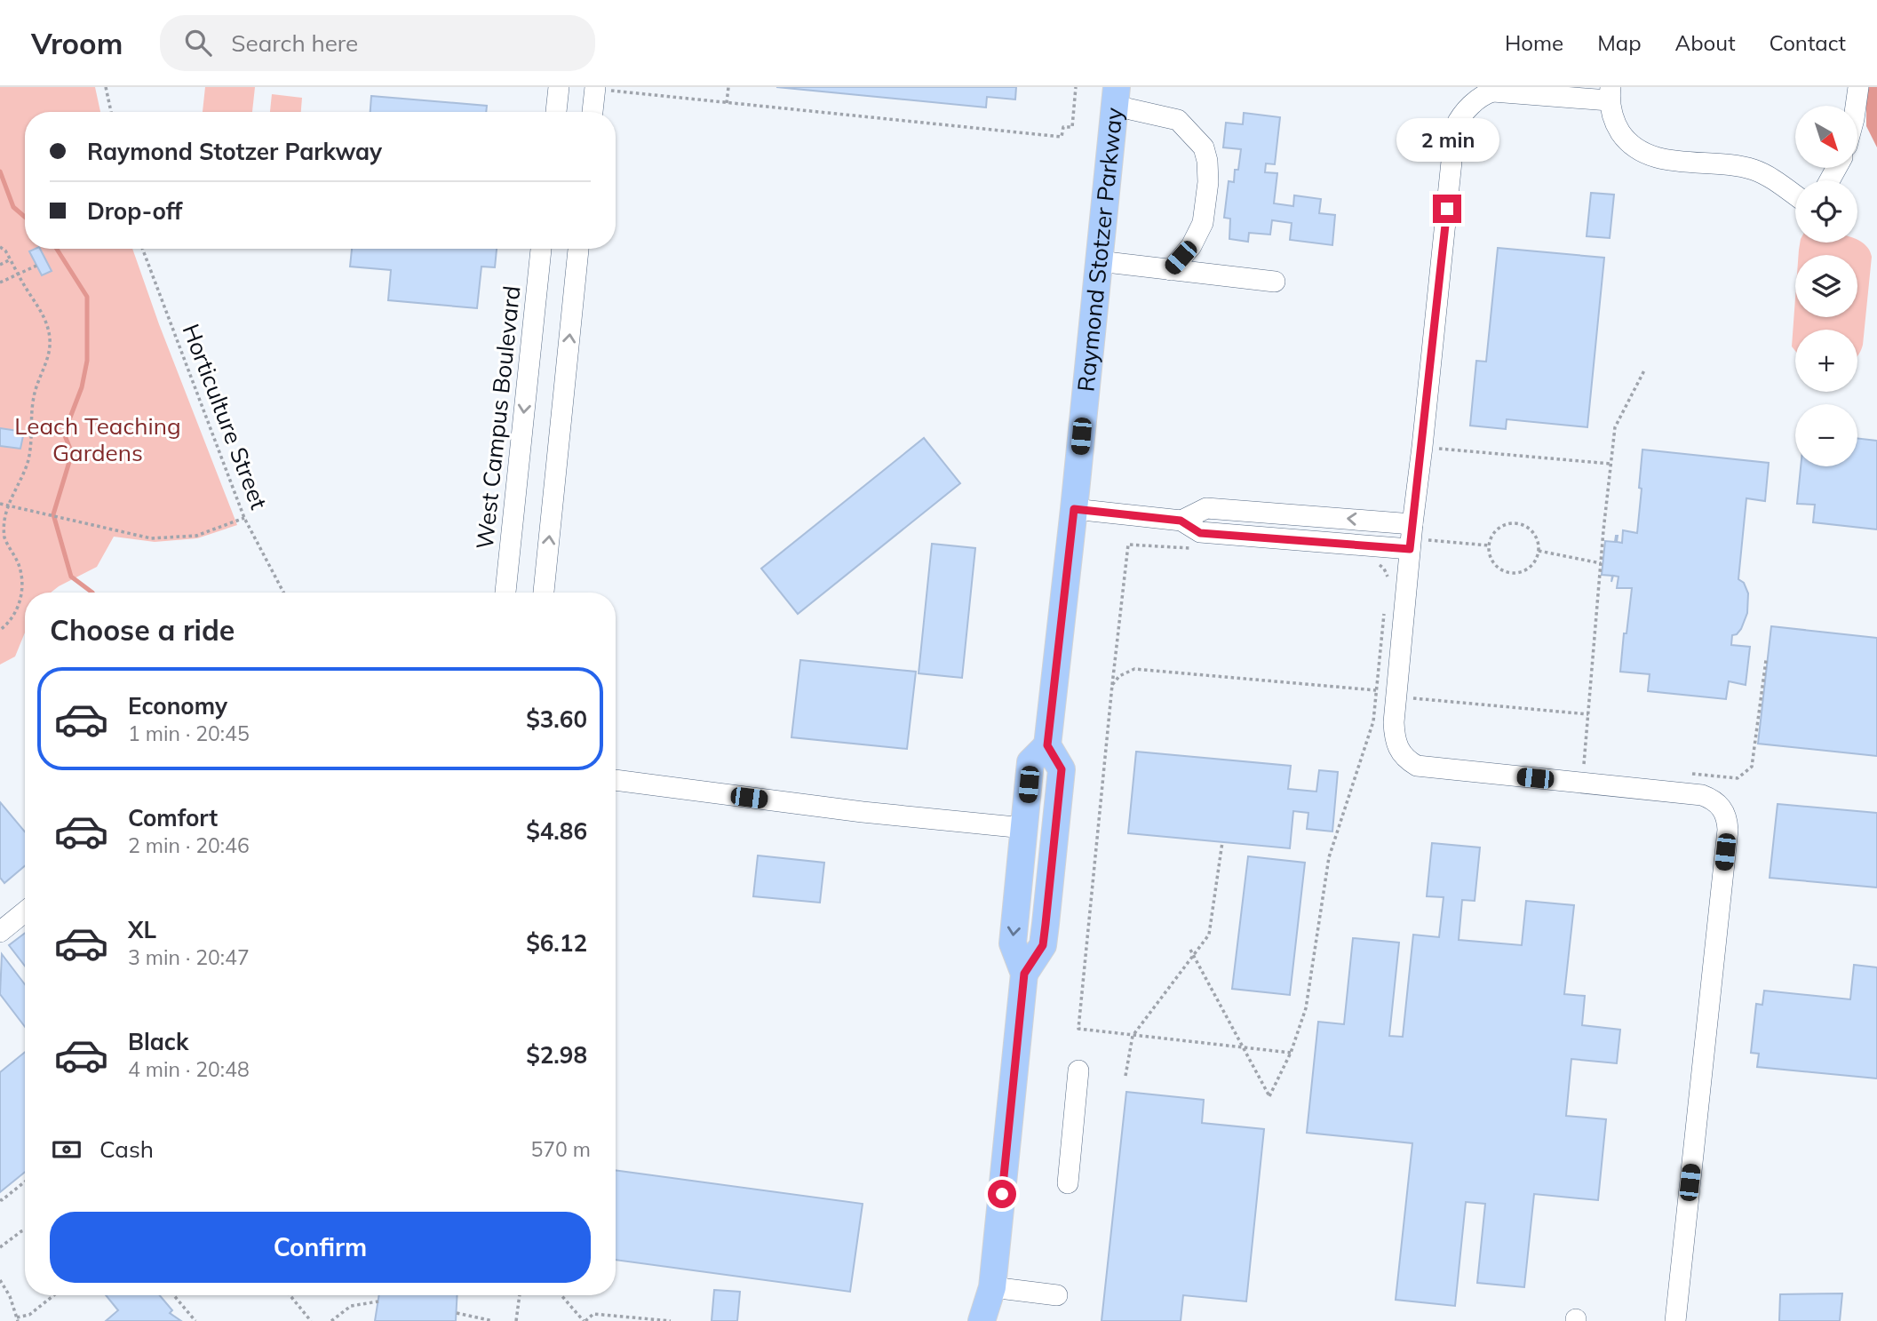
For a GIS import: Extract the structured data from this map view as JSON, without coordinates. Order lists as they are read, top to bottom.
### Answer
{
  "streets": {
    "main road": ["Raymond Stotzer Parkway"],
    "street": ["West Campus Boulevard"],
    "path": ["Horticulture Street"]
  },
  "parks": ["Leach Teaching Gardens"],
  "north": "bottom right",
  "page": {
    "header": "Vroom",
    "search": "Search here",
    "nav": [
      "Home",
      "Map",
      "About",
      "Contact"
    ],
    "map_buttons": ["+", "−"],
    "banner": ["Raymond Stotzer Parkway", "Drop-off"],
    "bubble": "2 min",
    "heading": "Choose a ride",
    "list": [
      {
        "name": "Economy",
        "note": "1 min · 20:45",
        "value": "$3.60"
      },
      {
        "name": "Comfort",
        "note": "2 min · 20:46",
        "value": "$4.86"
      },
      {
        "name": "XL",
        "note": "3 min · 20:47",
        "value": "$6.12"
      },
      {
        "name": "Black",
        "note": "4 min · 20:48",
        "value": "$2.98"
      }
    ],
    "pay": ["Cash", "570 m"],
    "buttons": "Confirm"
  }
}
